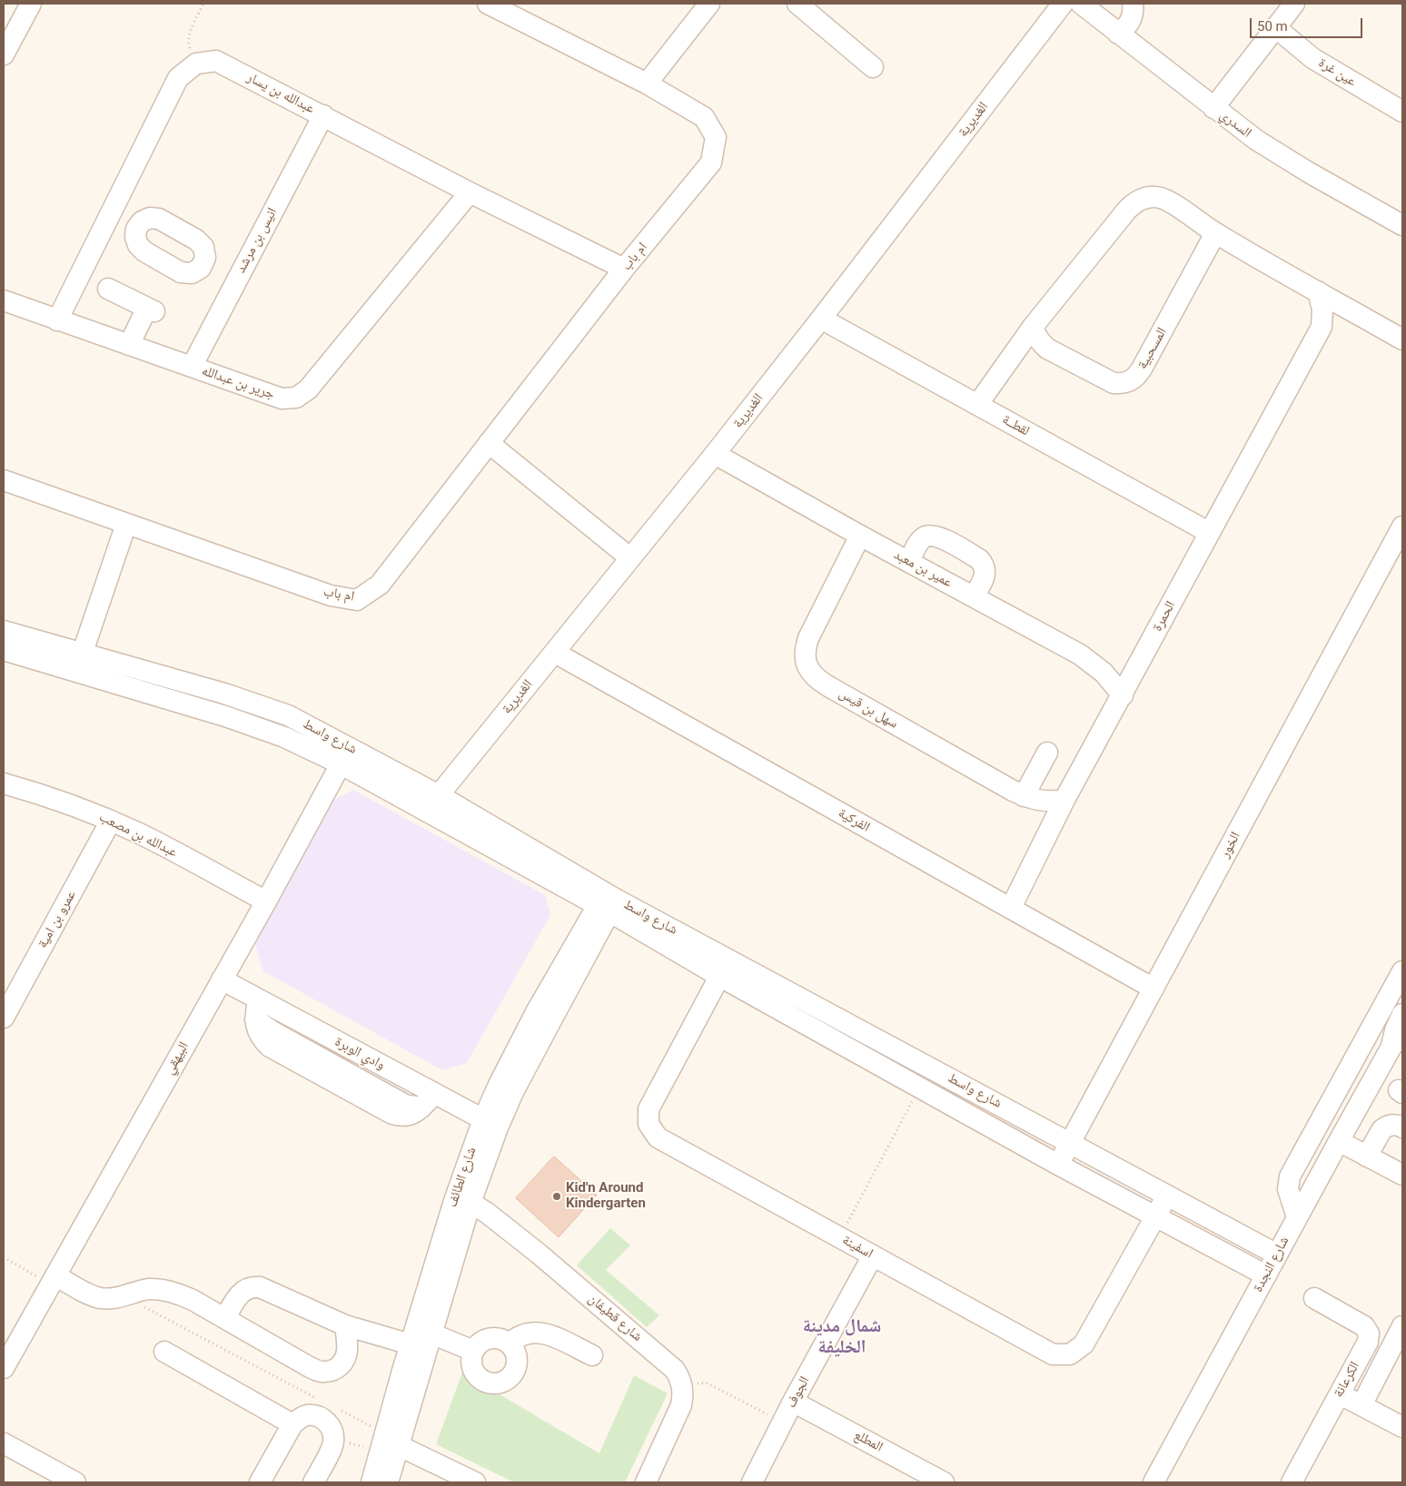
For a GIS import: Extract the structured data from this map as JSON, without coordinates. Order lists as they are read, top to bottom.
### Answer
{
  "streets": {
    "street": [
      "عين غرة",
      "عبدالله بن يسار",
      "الغديرية",
      "السدري",
      "انيس بن مرشد",
      "ام باب",
      "المسحبية",
      "جرير بن عبدالله",
      "لقطــة",
      "عمير بن معبد",
      "الحمرة",
      "سهل بن قيس",
      "شارع واسط",
      "الفركية",
      "عبدالله بن مصعب",
      "الخور",
      "عمرو بن امية",
      "وادي الوبرة",
      "البيهقي",
      "شارع الطائف",
      "اسفينة",
      "شارع النجدة",
      "شارع قطيفان",
      "الكرعانة",
      "الجوف",
      "المطلع"
    ]
  },
  "crossings": [
    ["عبدالله بن يسار", "انيس بن مرشد"],
    ["عبدالله بن يسار", "ام باب"],
    ["عبدالله بن يسار", "جرير بن عبدالله"],
    ["الغديرية", "لقطــة"],
    ["الغديرية", "عمير بن معبد"],
    ["الغديرية", "شارع واسط"],
    ["الغديرية", "الفركية"],
    ["انيس بن مرشد", "جرير بن عبدالله"],
    ["لقطــة", "الحمرة"],
    ["عمير بن معبد", "الحمرة"],
    ["عمير بن معبد", "سهل بن قيس"],
    ["الحمرة", "سهل بن قيس"],
    ["الحمرة", "الفركية"],
    ["شارع واسط", "الخور"],
    ["شارع واسط", "البيهقي"],
    ["شارع واسط", "شارع الطائف"],
    ["شارع واسط", "اسفينة"],
    ["شارع واسط", "شارع النجدة"],
    ["الفركية", "الخور"],
    ["عبدالله بن مصعب", "عمرو بن امية"],
    ["عبدالله بن مصعب", "البيهقي"],
    ["وادي الوبرة", "البيهقي"],
    ["وادي الوبرة", "شارع الطائف"],
    ["شارع الطائف", "شارع قطيفان"],
    ["اسفينة", "الجوف"],
    ["الجوف", "المطلع"]
  ],
  "districts": ["شمال مدينة الخليفة"],
  "places": ["Kid'n Around Kindergarten"],
  "scale_bar": "50 m"
}
